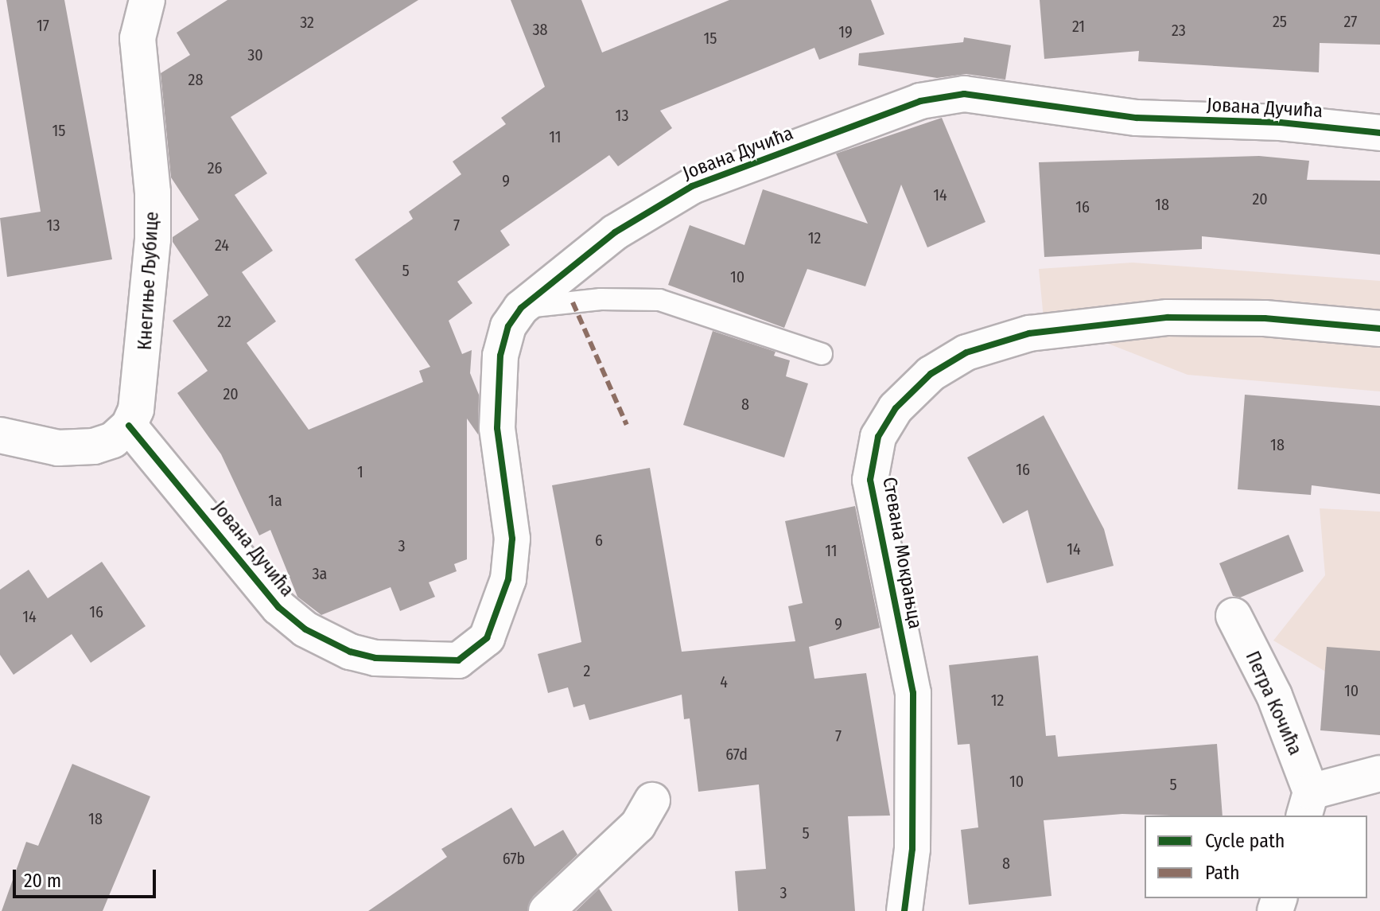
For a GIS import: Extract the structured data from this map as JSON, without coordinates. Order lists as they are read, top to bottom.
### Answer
{
  "streets": {
    "street": [
      "Јована Дучића",
      "Кнегиње Љубице",
      "Стевана Мокрањца",
      "Петра Кочића"
    ]
  },
  "crossings": [
    ["Јована Дучића", "Кнегиње Љубице"]
  ],
  "house_numbers": [
    "25",
    "27",
    "32",
    "17",
    "21",
    "38",
    "23",
    "19",
    "15",
    "30",
    "28",
    "13",
    "15",
    "11",
    "26",
    "9",
    "14",
    "20",
    "18",
    "16",
    "13",
    "7",
    "12",
    "24",
    "5",
    "10",
    "22",
    "20",
    "8",
    "18",
    "16",
    "1",
    "1a",
    "6",
    "3",
    "14",
    "11",
    "3a",
    "16",
    "14",
    "9",
    "2",
    "4",
    "10",
    "12",
    "7",
    "67d",
    "10",
    "5",
    "18",
    "5",
    "67b",
    "8",
    "3"
  ],
  "legend": ["Cycle path", "Path"],
  "scale_bar": "20 m"
}
